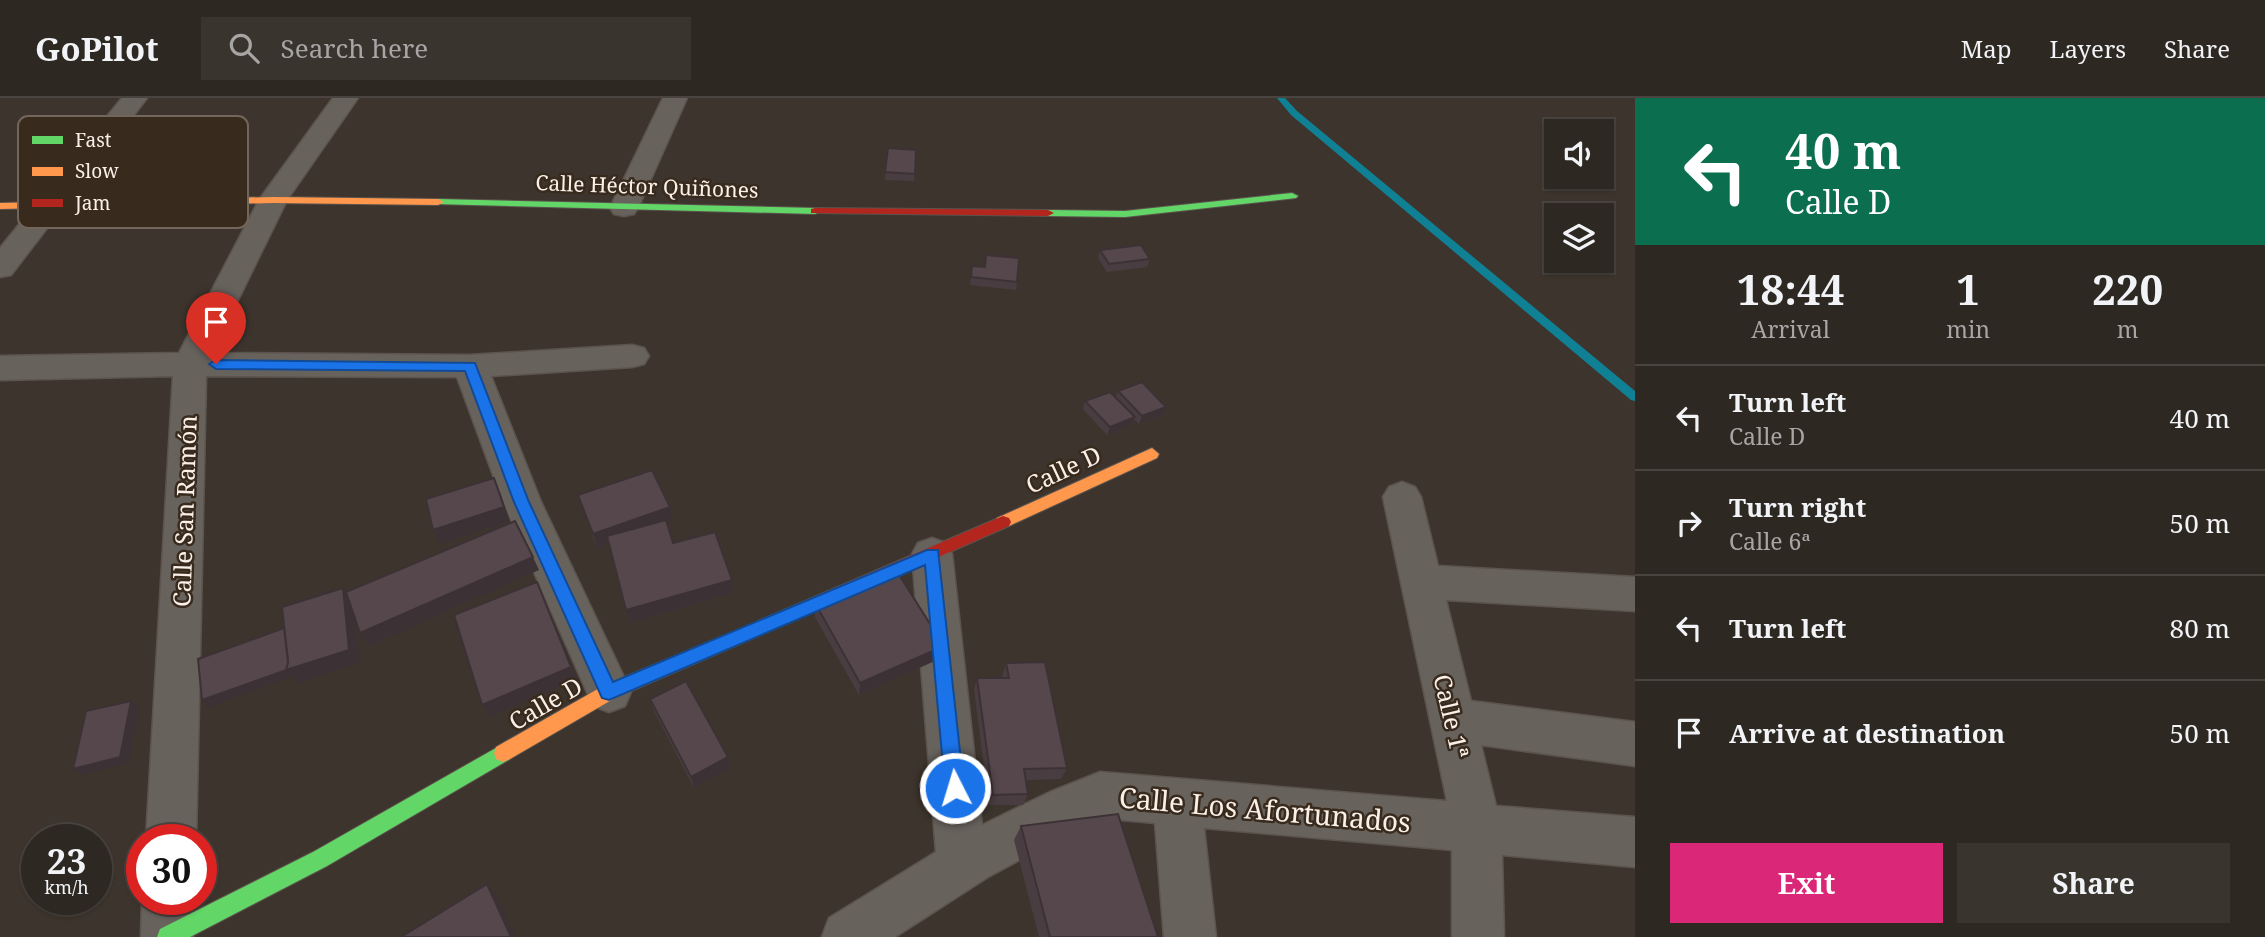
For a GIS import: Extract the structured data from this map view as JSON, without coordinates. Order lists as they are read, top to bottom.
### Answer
{
  "streets": {
    "street": [
      "Calle Héctor Quiñones",
      "Calle D",
      "Calle San Ramón",
      "Calle 1ª",
      "Calle Los Afortunados"
    ]
  },
  "crossings": [
    ["Calle Héctor Quiñones", "Calle San Ramón"],
    ["Calle 1ª", "Calle Los Afortunados"]
  ],
  "legend": ["Fast", "Slow", "Jam"],
  "page": {
    "header": "GoPilot",
    "search": "Search here",
    "nav": ["Map", "Layers", "Share"],
    "turn": ["40 m", "Calle D"],
    "eta": [
      "18:44",
      "Arrival",
      "1",
      "min",
      "220",
      "m"
    ],
    "list": [
      {
        "name": "Turn left",
        "note": "Calle D",
        "value": "40 m"
      },
      {
        "name": "Turn right",
        "note": "Calle 6ª",
        "value": "50 m"
      },
      {
        "name": "Turn left",
        "value": "80 m"
      },
      {
        "name": "Arrive at destination",
        "value": "50 m"
      }
    ],
    "speed": "23 km/h",
    "limit": "30",
    "buttons": ["Exit", "Share"]
  }
}
